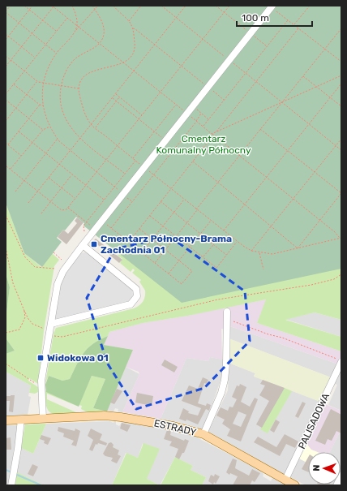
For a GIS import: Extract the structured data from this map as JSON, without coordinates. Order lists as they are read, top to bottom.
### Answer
{
  "streets": {
    "main road": ["ESTRADY"],
    "street": ["PALISADOWA"]
  },
  "crossings": [
    ["PALISADOWA", "ESTRADY"]
  ],
  "parks": ["Cmentarz Komunalny Północny"],
  "places": {
    "transit": ["Cmentarz Północny-Brama Zachodnia 01", "Widokowa 01"]
  },
  "scale_bar": "100 m",
  "north": "left"
}
